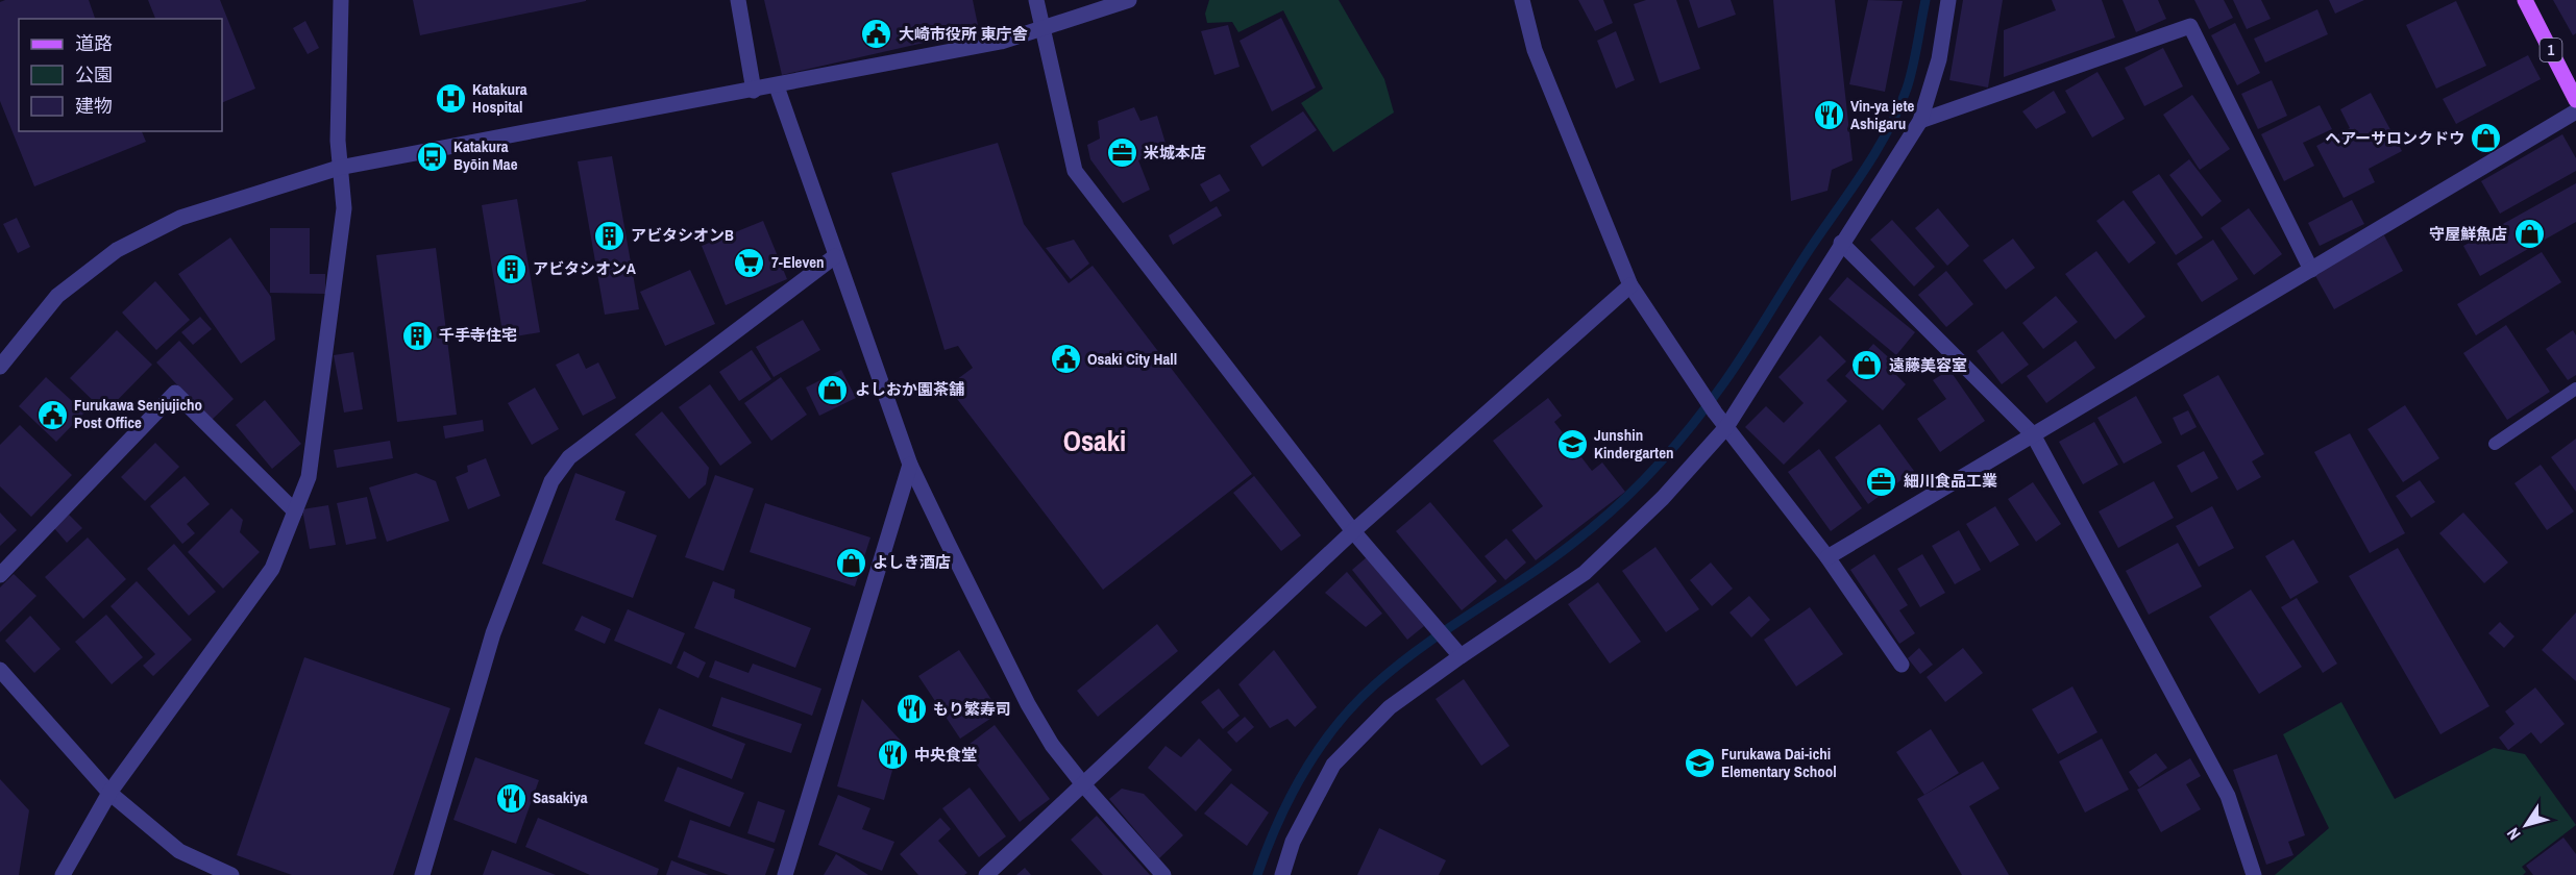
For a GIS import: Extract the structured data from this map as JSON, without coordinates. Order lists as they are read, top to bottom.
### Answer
{
  "streets": {
    "main road": ["1"]
  },
  "districts": ["Osaki"],
  "places": {
    "public building": ["大崎市役所 東庁舎", "Osaki City Hall", "Furukawa Senjujicho Post Office"],
    "hospital": ["Katakura Hospital"],
    "restaurant": [
      "Vin-ya jete Ashigaru",
      "もり繁寿司",
      "中央食堂",
      "Sasakiya"
    ],
    "shop": [
      "ヘアーサロンクドウ",
      "守屋鮮魚店",
      "遠藤美容室",
      "よしおか園茶舗",
      "よしき酒店"
    ],
    "office": ["米城本店", "細川食品工業"],
    "bus stop": ["Katakura Byōin Mae"],
    "building": ["アビタシオンB", "アビタシオンA", "千手寺住宅"],
    "supermarket": ["7-Eleven"],
    "school or university": ["Junshin Kindergarten", "Furukawa Dai-ichi Elementary School"]
  },
  "legend": ["道路", "公園", "建物"],
  "north": "bottom left"
}
